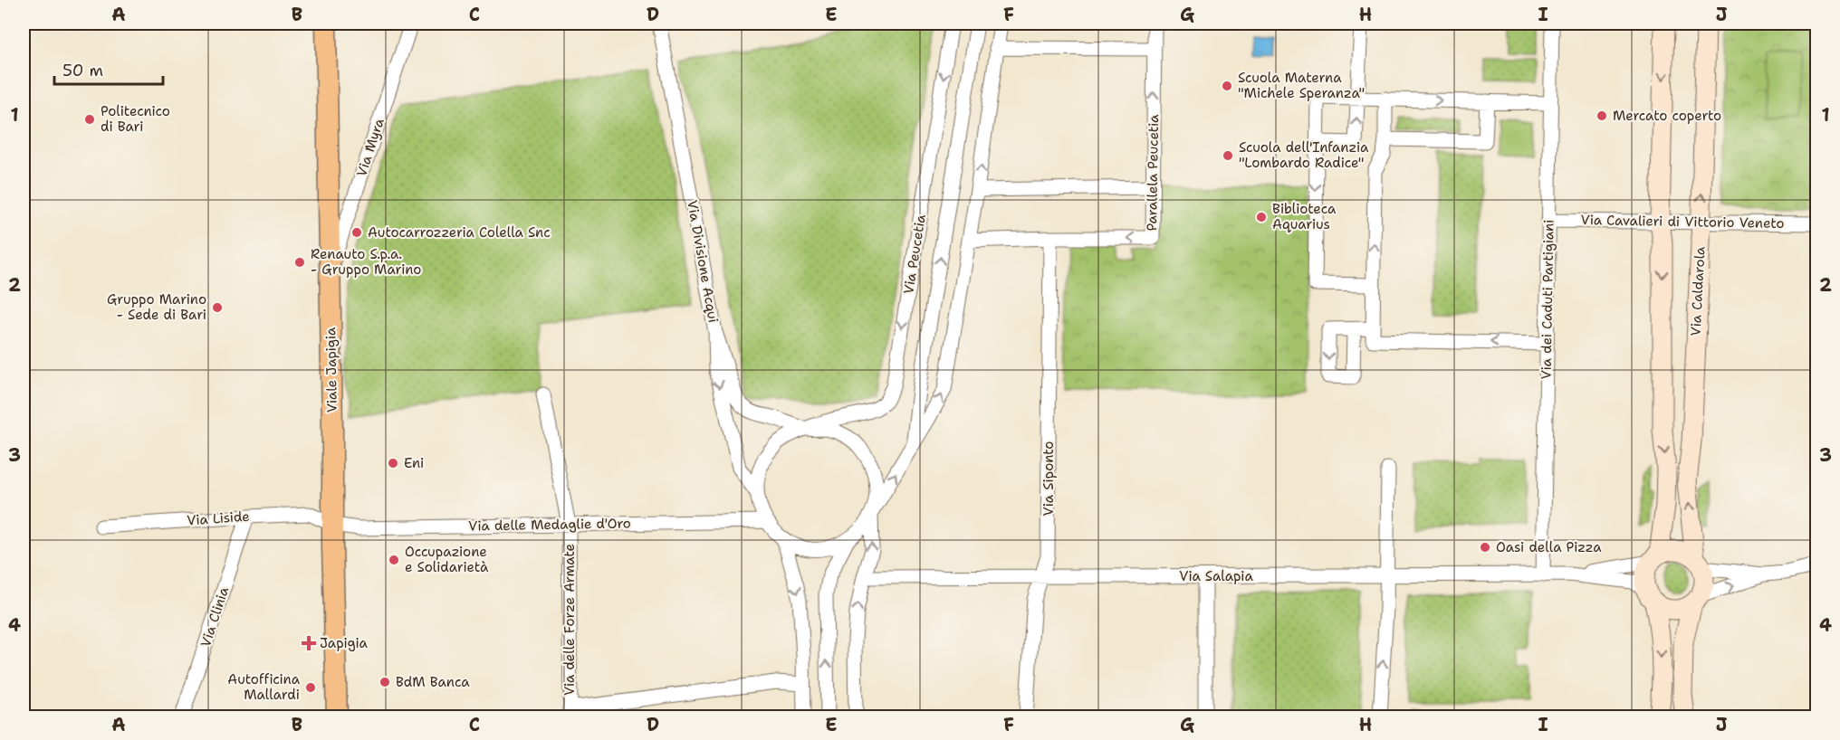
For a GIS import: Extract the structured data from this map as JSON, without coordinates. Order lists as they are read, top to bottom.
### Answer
{
  "streets": {
    "main road": ["Viale Japigia"],
    "street": [
      "Via Myra",
      "Parallela Peucetia",
      "Via Cavalieri di Vittorio Veneto",
      "Via Peucetia",
      "Via Divisione Acqui",
      "Via Caldarola",
      "Via dei Caduti Partigiani",
      "Via Siponto",
      "Via Liside",
      "Via delle Medaglie d'Oro",
      "Via Salapia",
      "Via Clinia",
      "Via delle Forze Armate"
    ]
  },
  "crossings": [
    ["Via Myra", "Viale Japigia"],
    ["Parallela Peucetia", "Via Peucetia"],
    ["Parallela Peucetia", "Via Siponto"],
    ["Via Cavalieri di Vittorio Veneto", "Via Caldarola"],
    ["Via Cavalieri di Vittorio Veneto", "Via dei Caduti Partigiani"],
    ["Via Peucetia", "Via Divisione Acqui"],
    ["Via Peucetia", "Via delle Medaglie d'Oro"],
    ["Via Peucetia", "Via Salapia"],
    ["Via Divisione Acqui", "Via delle Medaglie d'Oro"],
    ["Via Caldarola", "Via Salapia"],
    ["Via dei Caduti Partigiani", "Via Salapia"],
    ["Viale Japigia", "Via Liside"],
    ["Viale Japigia", "Via delle Medaglie d'Oro"],
    ["Via Siponto", "Via Salapia"],
    ["Via Liside", "Via delle Medaglie d'Oro"],
    ["Via Liside", "Via Clinia"],
    ["Via delle Medaglie d'Oro", "Via delle Forze Armate"]
  ],
  "places": {
    "other": [
      "Scuola Materna \"Michele Speranza\"",
      "Mercato coperto",
      "Politecnico di Bari",
      "Scuola dell'Infanzia \"Lombardo Radice\"",
      "Biblioteca Aquarius",
      "Autocarrozzeria Colella Snc",
      "Renauto S.p.a. - Gruppo Marino",
      "Gruppo Marino - Sede di Bari",
      "Eni",
      "Oasi della Pizza",
      "Occupazione e Solidarietà",
      "BdM Banca",
      "Autofficina Mallardi"
    ],
    "health": ["Japigia"]
  },
  "scale_bar": "50 m",
  "grid": {
    "columns": [
      "A",
      "B",
      "C",
      "D",
      "E",
      "F",
      "G",
      "H",
      "I",
      "J"
    ],
    "rows": [
      "1",
      "2",
      "3",
      "4"
    ]
  }
}
